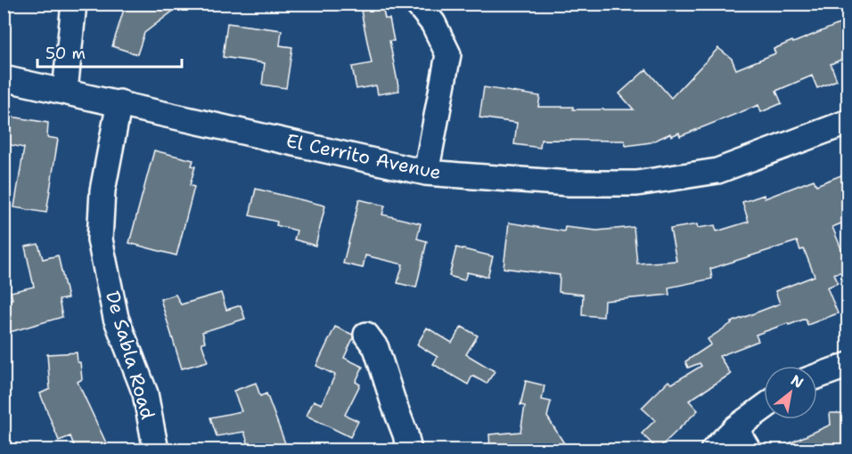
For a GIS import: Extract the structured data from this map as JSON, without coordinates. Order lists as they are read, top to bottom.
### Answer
{
  "streets": {
    "street": ["El Cerrito Avenue", "De Sabla Road"]
  },
  "crossings": [
    ["El Cerrito Avenue", "De Sabla Road"]
  ],
  "scale_bar": "50 m",
  "north": "top right"
}
